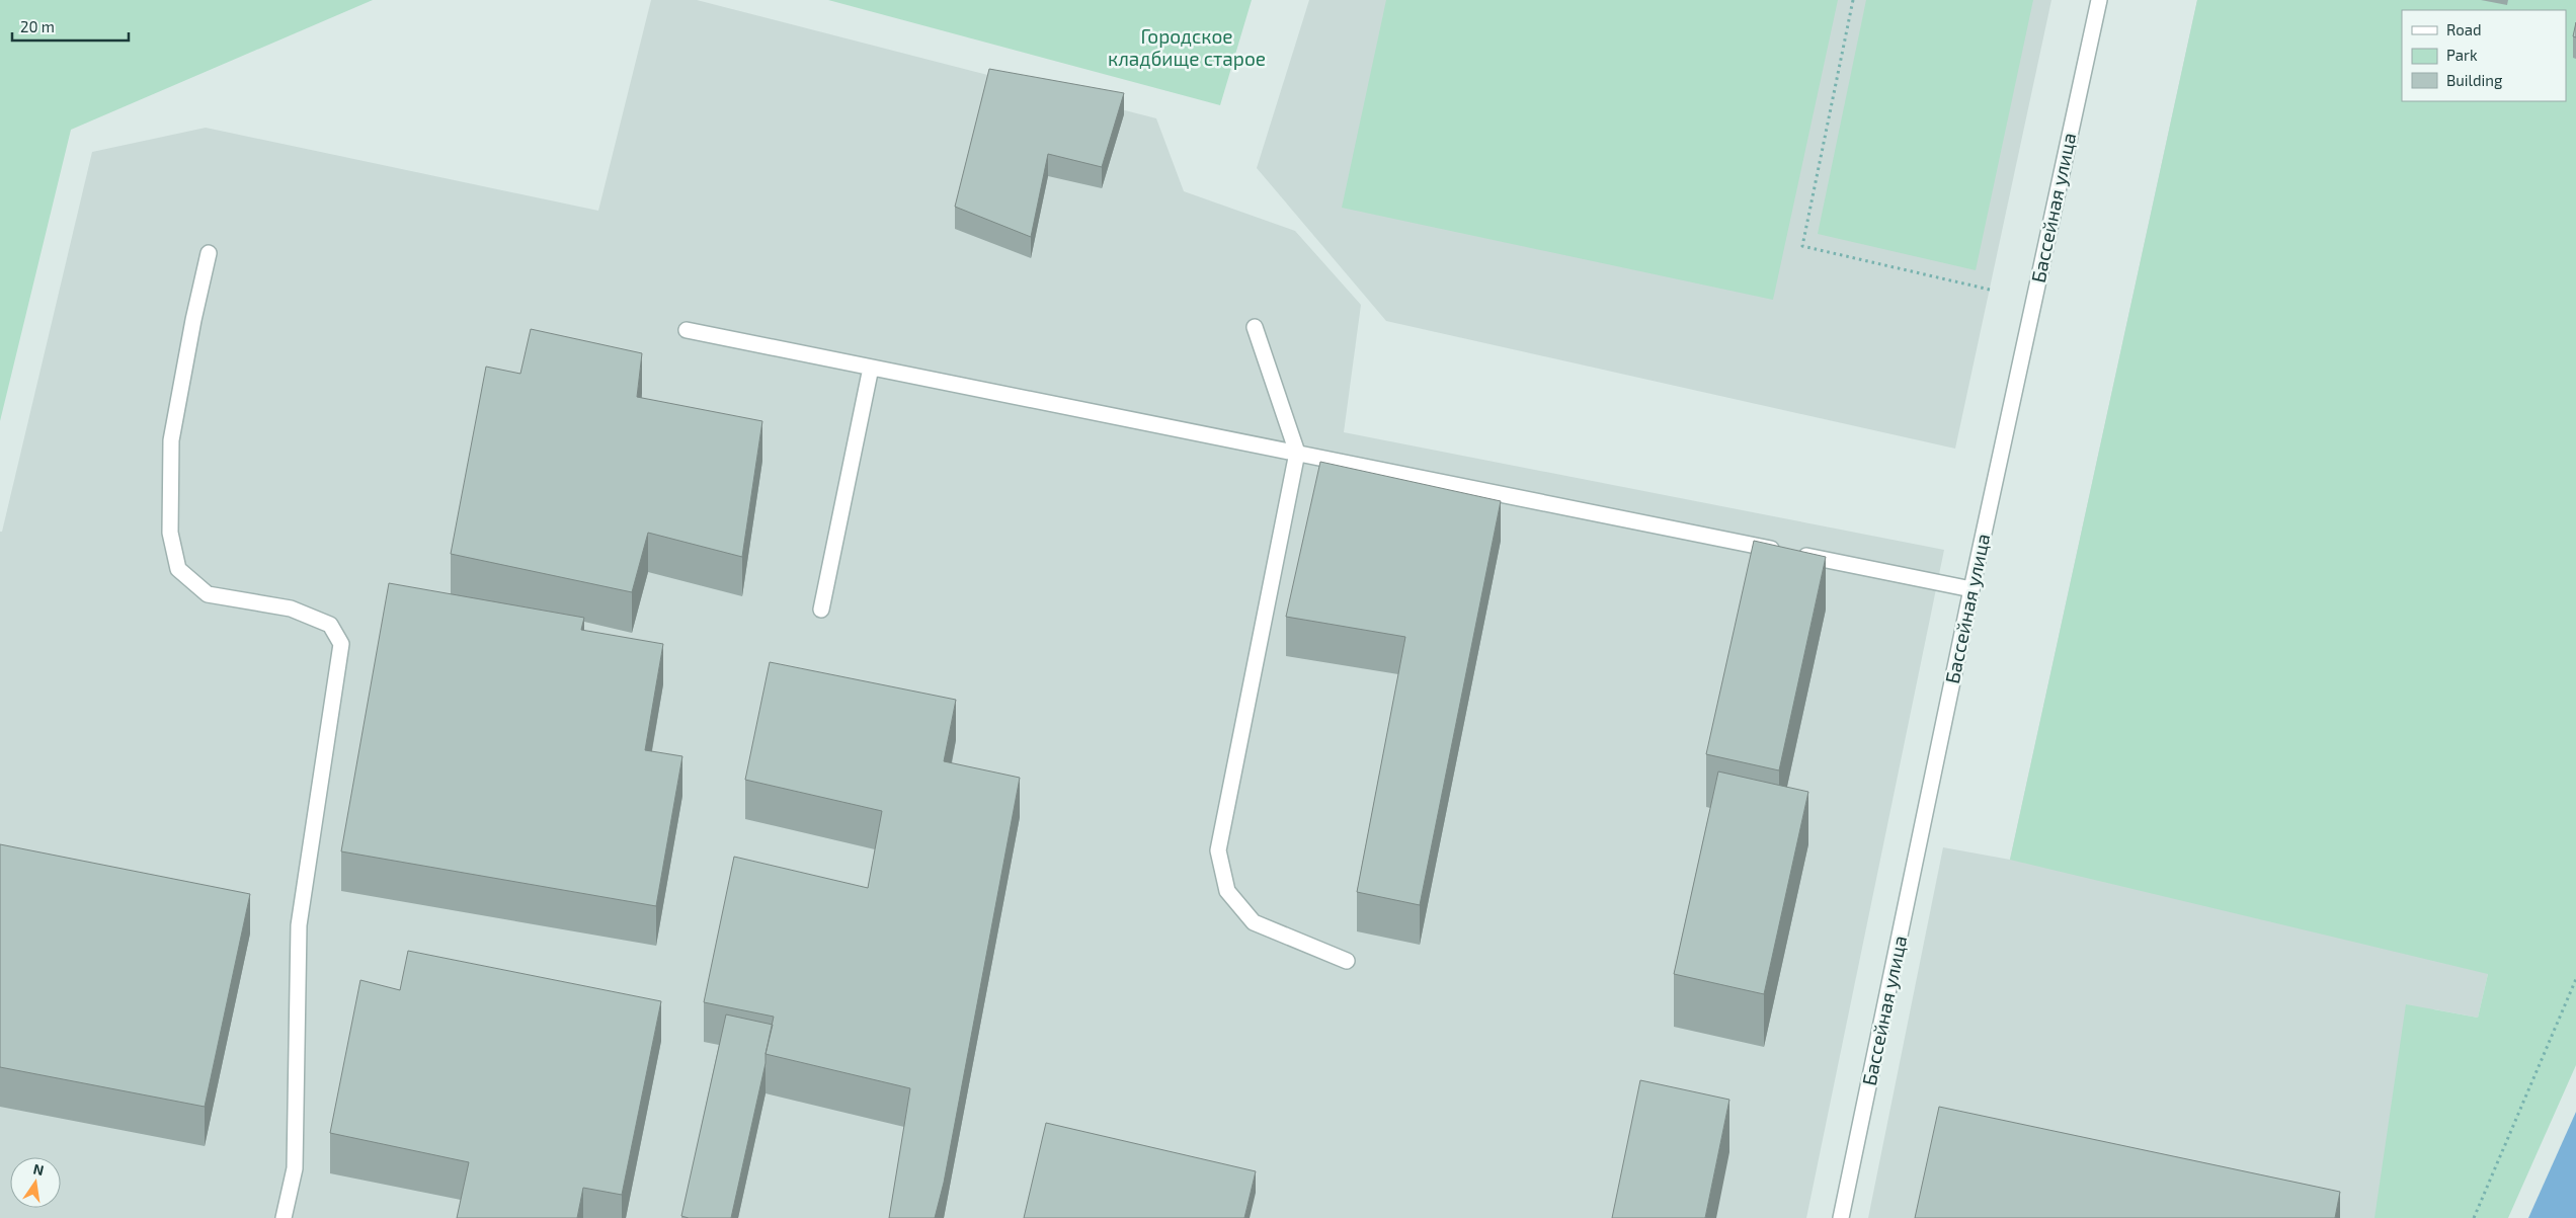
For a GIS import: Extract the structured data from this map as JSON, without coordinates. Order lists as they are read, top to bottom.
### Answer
{
  "streets": {
    "street": ["Бассейная улица"]
  },
  "parks": ["Городское кладбище старое"],
  "legend": ["Road", "Park", "Building"],
  "scale_bar": "20 m",
  "north": "top"
}
